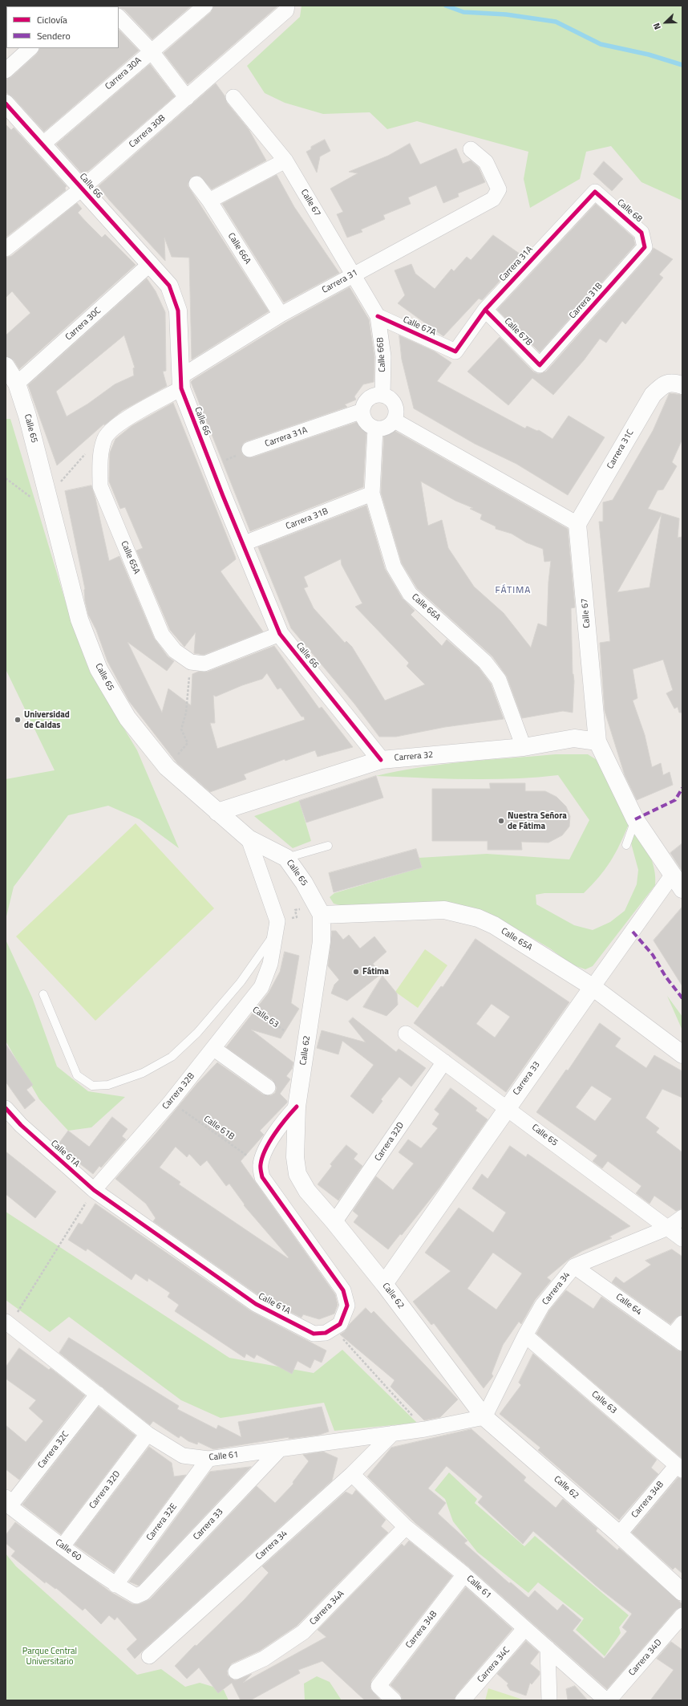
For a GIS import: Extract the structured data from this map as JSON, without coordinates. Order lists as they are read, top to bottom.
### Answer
{
  "streets": {
    "street": [
      "Carrera 30A",
      "Carrera 30B",
      "Calle 66",
      "Calle 67",
      "Calle 68",
      "Calle 66A",
      "Carrera 31A",
      "Carrera 31",
      "Carrera 31B",
      "Carrera 30C",
      "Calle 67A",
      "Calle 67B",
      "Calle 66B",
      "Calle 65",
      "Carrera 31C",
      "Calle 65A",
      "Carrera 32",
      "Calle 63",
      "Calle 62",
      "Carrera 33",
      "Carrera 32B",
      "Carrera 32D",
      "Calle 61A",
      "Carrera 34",
      "Calle 64",
      "Carrera 32C",
      "Calle 61",
      "Carrera 34B",
      "Carrera 32E",
      "Calle 60",
      "Carrera 34A",
      "Carrera 34D",
      "Carrera 34C"
    ],
    "path": ["Calle 61B"]
  },
  "crossings": [
    ["Carrera 30A", "Calle 66"],
    ["Carrera 30B", "Calle 66"],
    ["Calle 66", "Carrera 31"],
    ["Calle 66", "Carrera 31B"],
    ["Calle 66", "Carrera 30C"],
    ["Calle 66", "Carrera 32"],
    ["Calle 67", "Carrera 31"],
    ["Calle 67", "Calle 67A"],
    ["Calle 67", "Calle 66B"],
    ["Calle 67", "Carrera 31C"],
    ["Calle 67", "Carrera 32"],
    ["Calle 67", "Carrera 33"],
    ["Calle 68", "Carrera 31A"],
    ["Calle 68", "Carrera 31B"],
    ["Calle 66A", "Carrera 31A"],
    ["Calle 66A", "Carrera 31"],
    ["Calle 66A", "Carrera 31B"],
    ["Calle 66A", "Calle 66B"],
    ["Calle 66A", "Carrera 32"],
    ["Carrera 31A", "Calle 67A"],
    ["Carrera 31A", "Calle 67B"],
    ["Carrera 31A", "Calle 66B"],
    ["Carrera 31B", "Calle 67B"],
    ["Carrera 30C", "Calle 65"],
    ["Calle 67A", "Calle 66B"],
    ["Calle 65", "Calle 65A"],
    ["Calle 65", "Carrera 32"],
    ["Calle 65", "Calle 62"],
    ["Calle 65", "Carrera 33"],
    ["Calle 65", "Carrera 32D"],
    ["Calle 65", "Carrera 34"],
    ["Calle 65A", "Calle 62"],
    ["Calle 65A", "Carrera 33"],
    ["Calle 63", "Carrera 32B"],
    ["Calle 63", "Carrera 34"],
    ["Calle 63", "Carrera 34B"],
    ["Calle 62", "Carrera 33"],
    ["Calle 62", "Carrera 32D"],
    ["Calle 62", "Carrera 34"],
    ["Calle 62", "Calle 61"],
    ["Calle 62", "Carrera 34B"],
    ["Carrera 33", "Calle 61"],
    ["Carrera 33", "Calle 60"],
    ["Carrera 32B", "Calle 61B"],
    ["Carrera 32B", "Calle 61A"],
    ["Calle 61B", "Calle 61A"],
    ["Carrera 32D", "Calle 61"],
    ["Carrera 32D", "Calle 60"],
    ["Carrera 34", "Calle 64"],
    ["Carrera 34", "Calle 61"],
    ["Carrera 32C", "Calle 61"],
    ["Carrera 32C", "Calle 60"],
    ["Calle 61", "Carrera 34B"],
    ["Calle 61", "Carrera 32E"],
    ["Calle 61", "Carrera 34A"],
    ["Calle 61", "Carrera 34D"],
    ["Calle 61", "Carrera 34C"],
    ["Carrera 32E", "Calle 60"]
  ],
  "districts": ["FÁTIMA"],
  "parks": ["Parque Central Universitario"],
  "places": ["Universidad de Caldas", "Nuestra Señora de Fátima", "Fátima"],
  "legend": ["Ciclovía", "Sendero"],
  "north": "bottom left"
}
